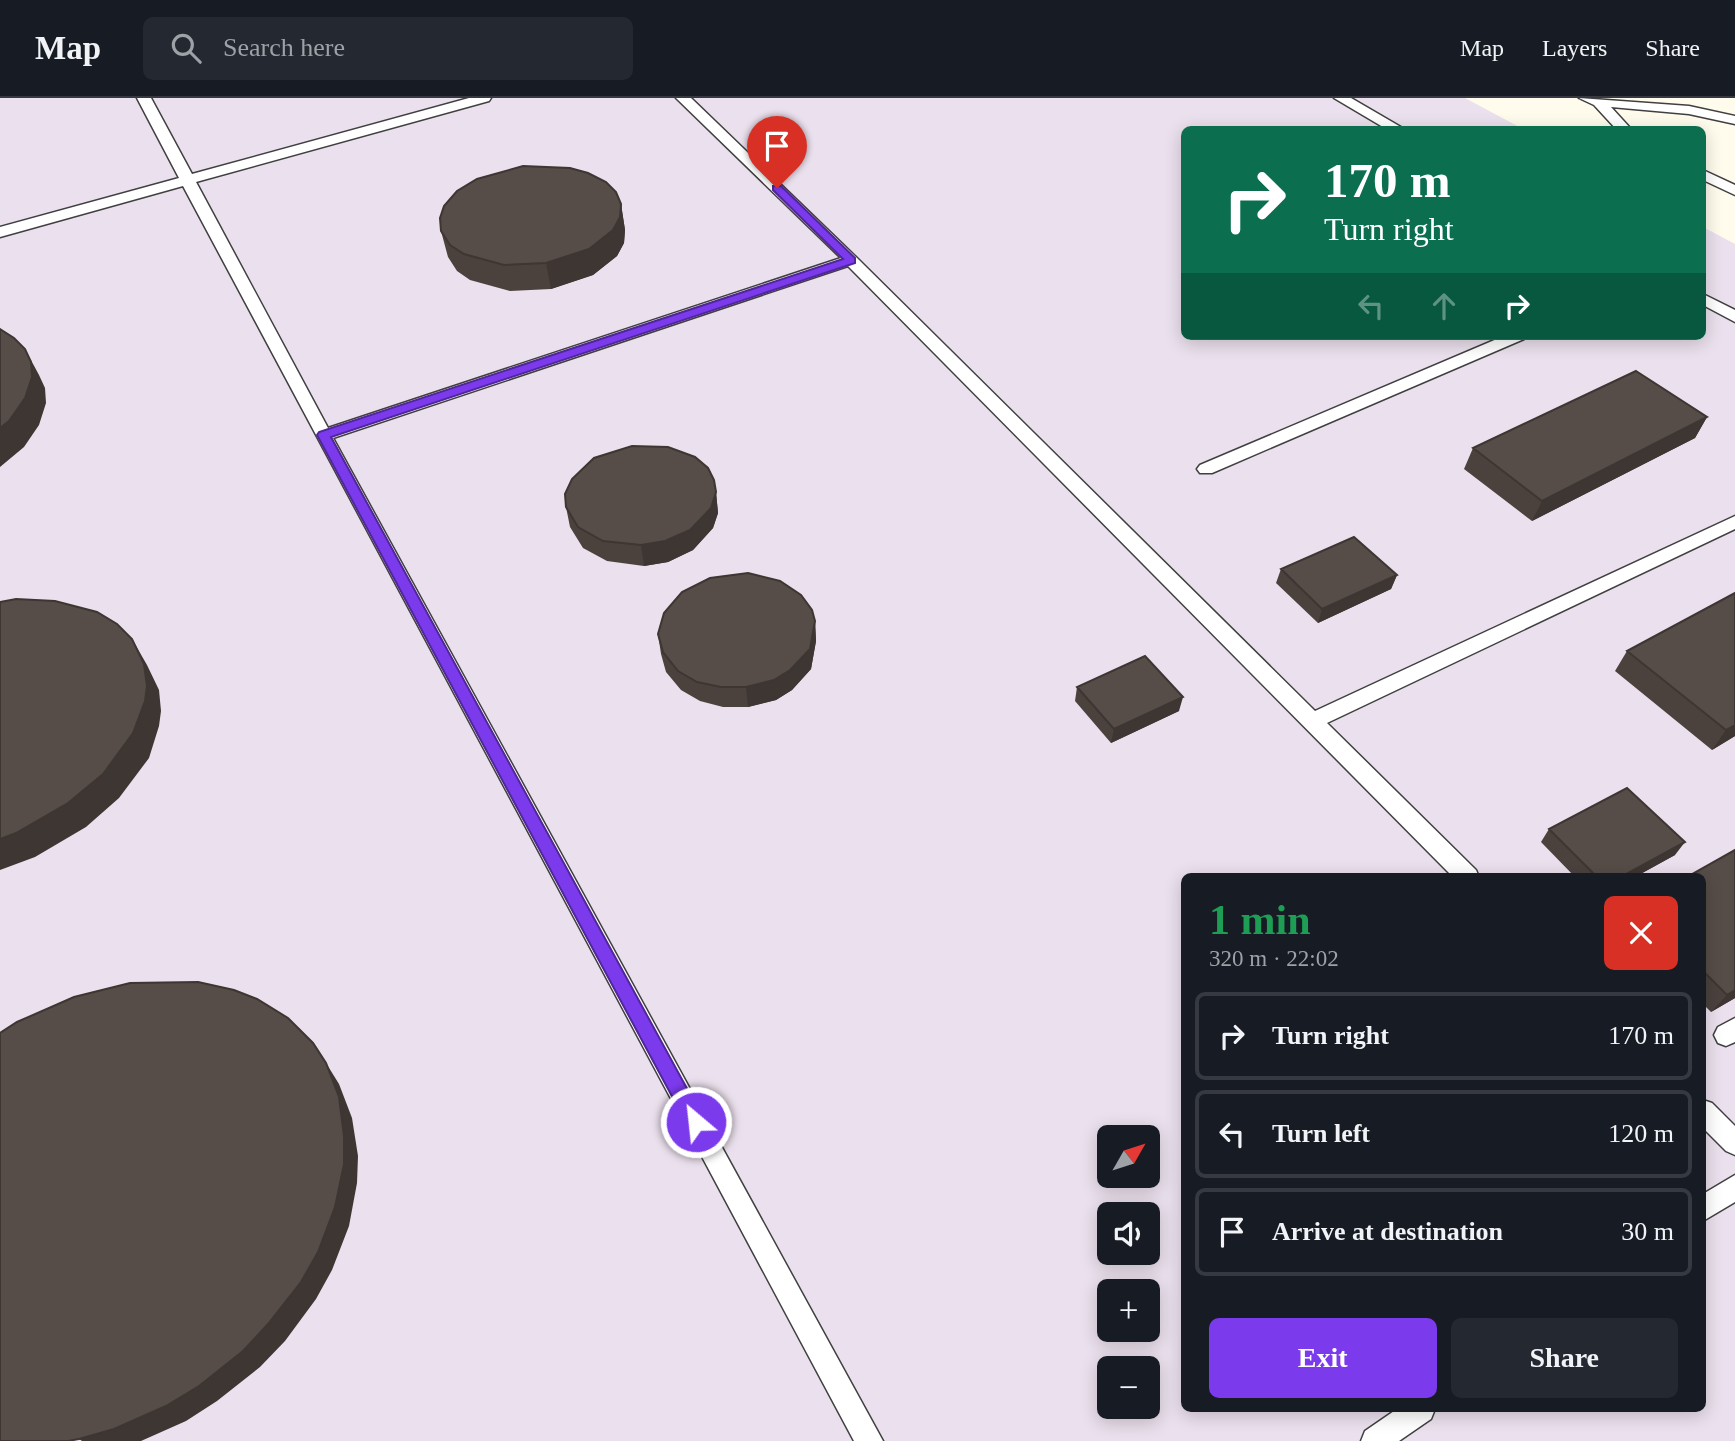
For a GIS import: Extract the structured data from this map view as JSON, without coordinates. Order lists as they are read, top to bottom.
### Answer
{
  "north": "top right",
  "page": {
    "header": "Map",
    "search": "Search here",
    "nav": ["Map", "Layers", "Share"],
    "turn": ["170 m", "Turn right"],
    "heading": ["1 min", "320 m · 22:02"],
    "list": [
      {
        "name": "Turn right",
        "value": "170 m"
      },
      {
        "name": "Turn left",
        "value": "120 m"
      },
      {
        "name": "Arrive at destination",
        "value": "30 m"
      }
    ],
    "map_buttons": ["+", "−"],
    "buttons": ["Exit", "Share"]
  }
}
